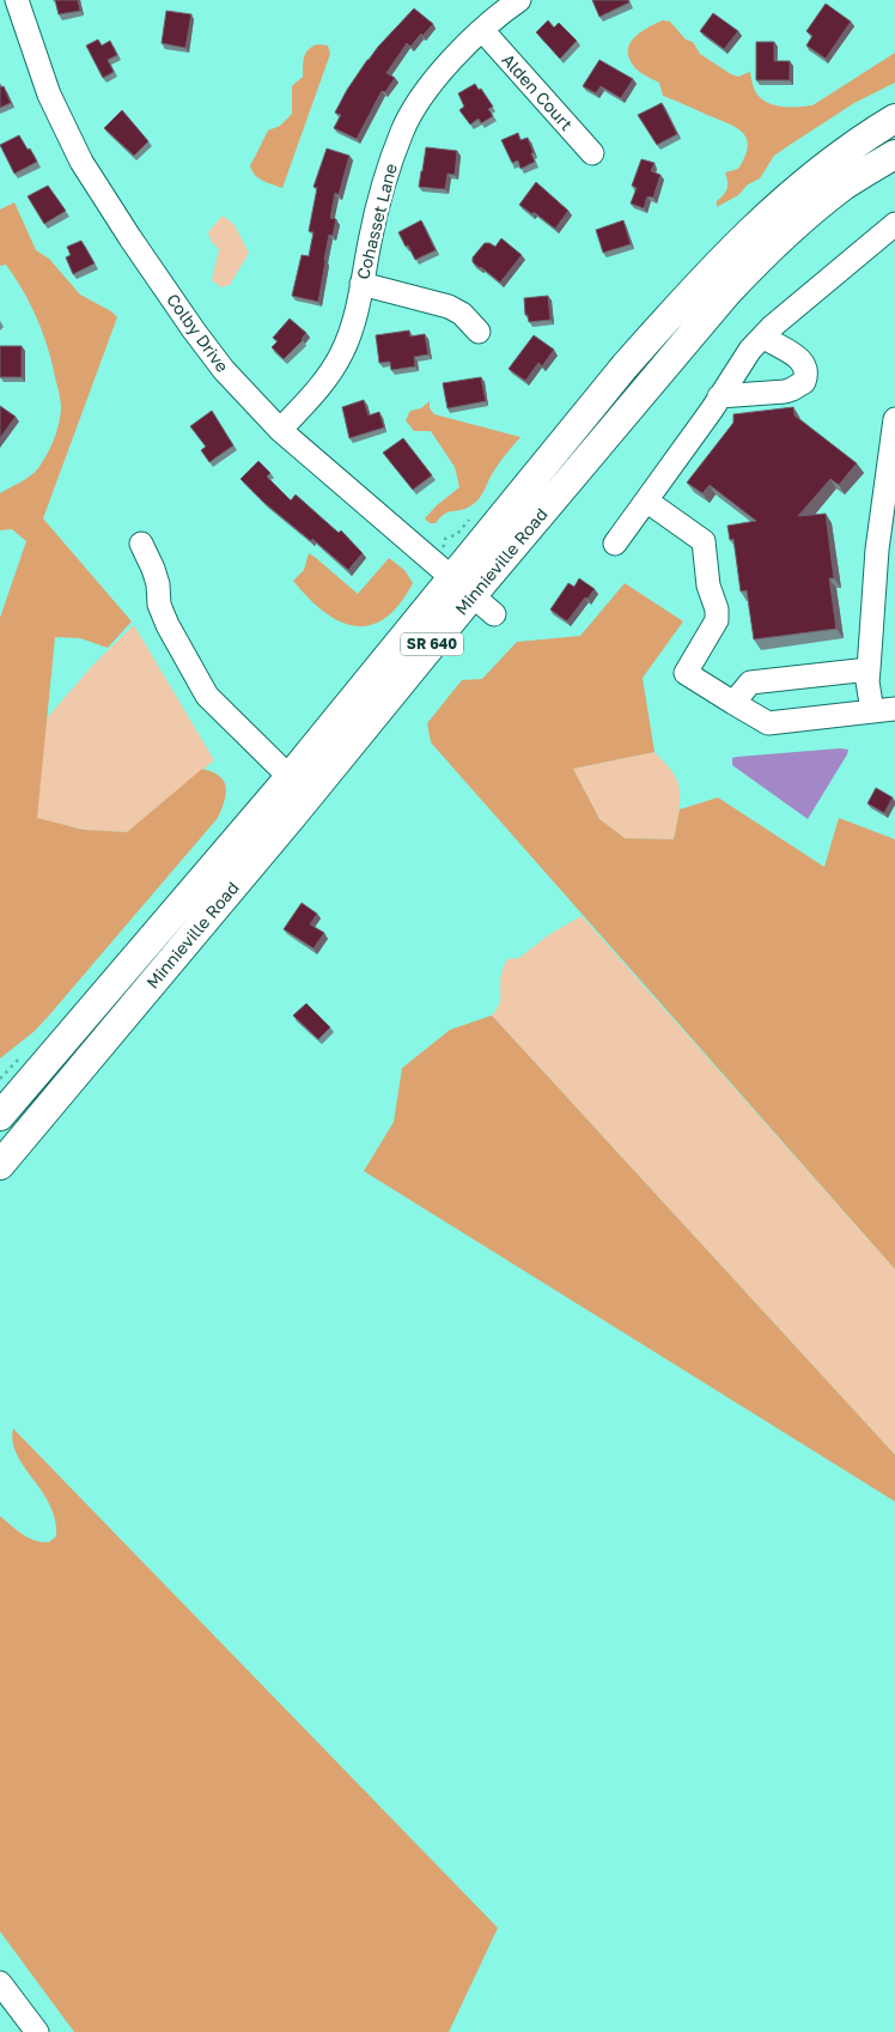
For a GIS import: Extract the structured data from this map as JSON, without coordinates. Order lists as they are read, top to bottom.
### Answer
{
  "streets": {
    "main road": ["Minnieville Road", "SR 640"],
    "street": ["Alden Court", "Cohasset Lane", "Colby Drive"]
  },
  "crossings": [
    ["Alden Court", "Cohasset Lane"],
    ["Cohasset Lane", "Colby Drive"],
    ["Colby Drive", "Minnieville Road"]
  ]
}
